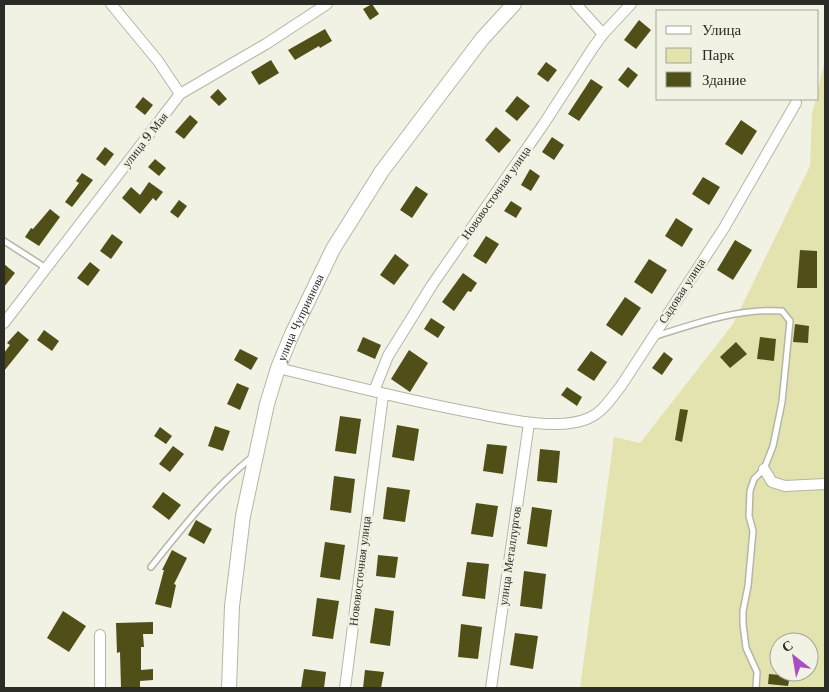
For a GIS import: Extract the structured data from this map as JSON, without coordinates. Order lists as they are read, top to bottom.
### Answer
{
  "streets": {
    "street": [
      "улица 9 Мая",
      "Нововосточная улица",
      "Садовая улица",
      "улица Чуприянова",
      "улица Металлургов"
    ]
  },
  "crossings": [
    ["Нововосточная улица", "Садовая улица"],
    ["Садовая улица", "улица Чуприянова"],
    ["Садовая улица", "улица Металлургов"]
  ],
  "legend": ["Улица", "Парк", "Здание"],
  "north": "top left"
}
